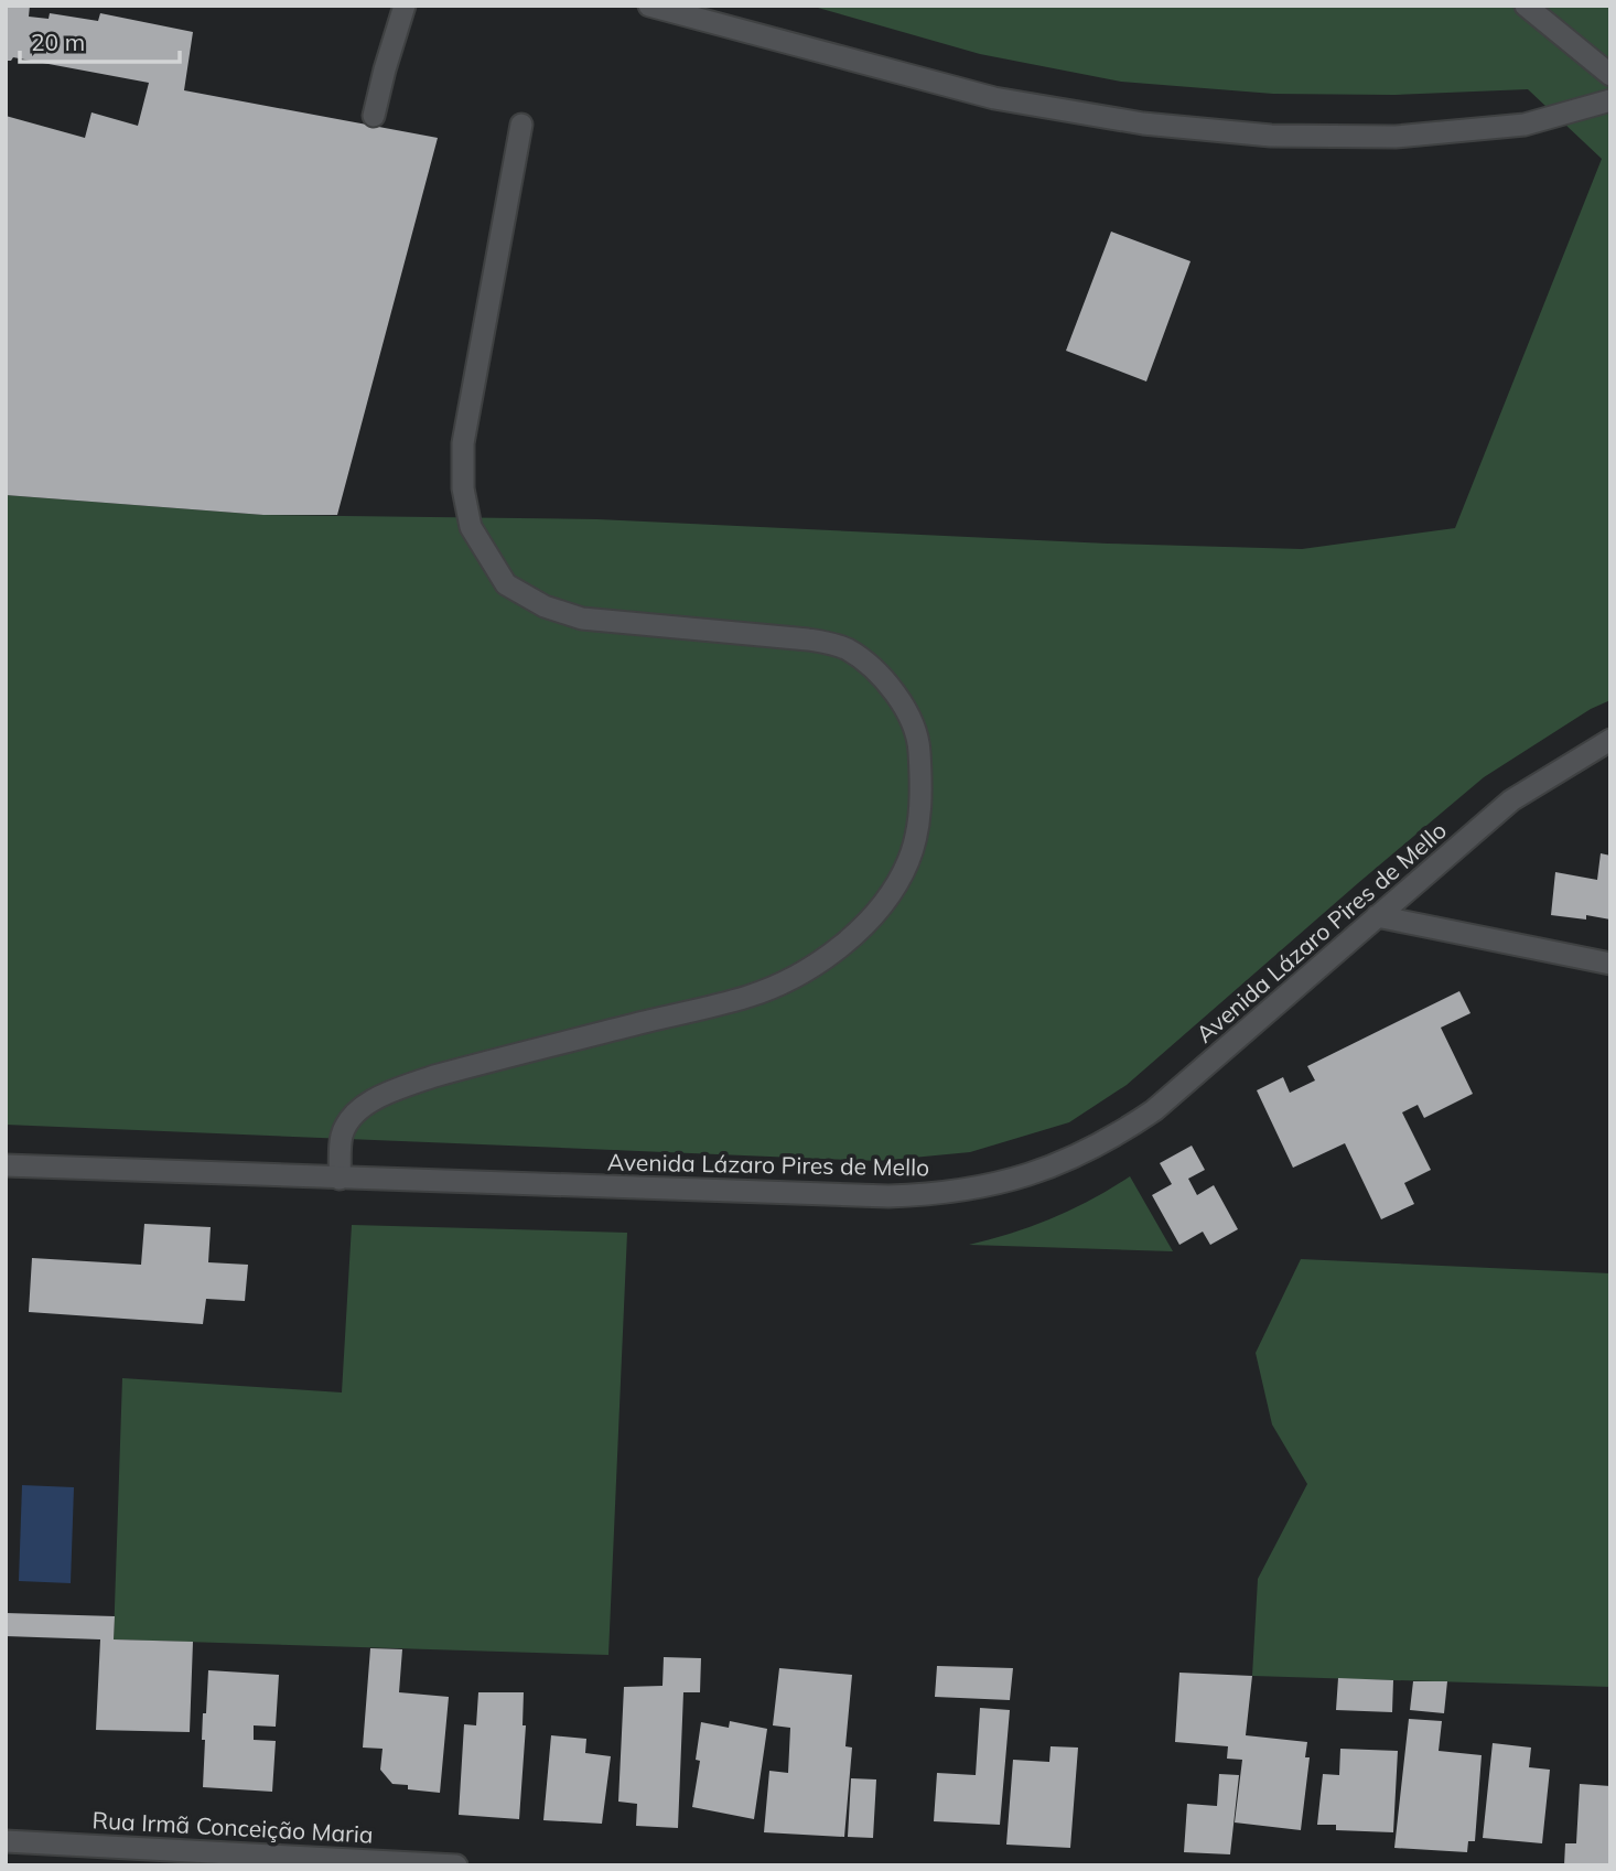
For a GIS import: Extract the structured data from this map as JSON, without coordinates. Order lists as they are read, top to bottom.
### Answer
{
  "streets": {
    "street": ["Avenida Lázaro Pires de Mello", "Rua Irmã Conceição Maria"]
  },
  "scale_bar": "20 m"
}
